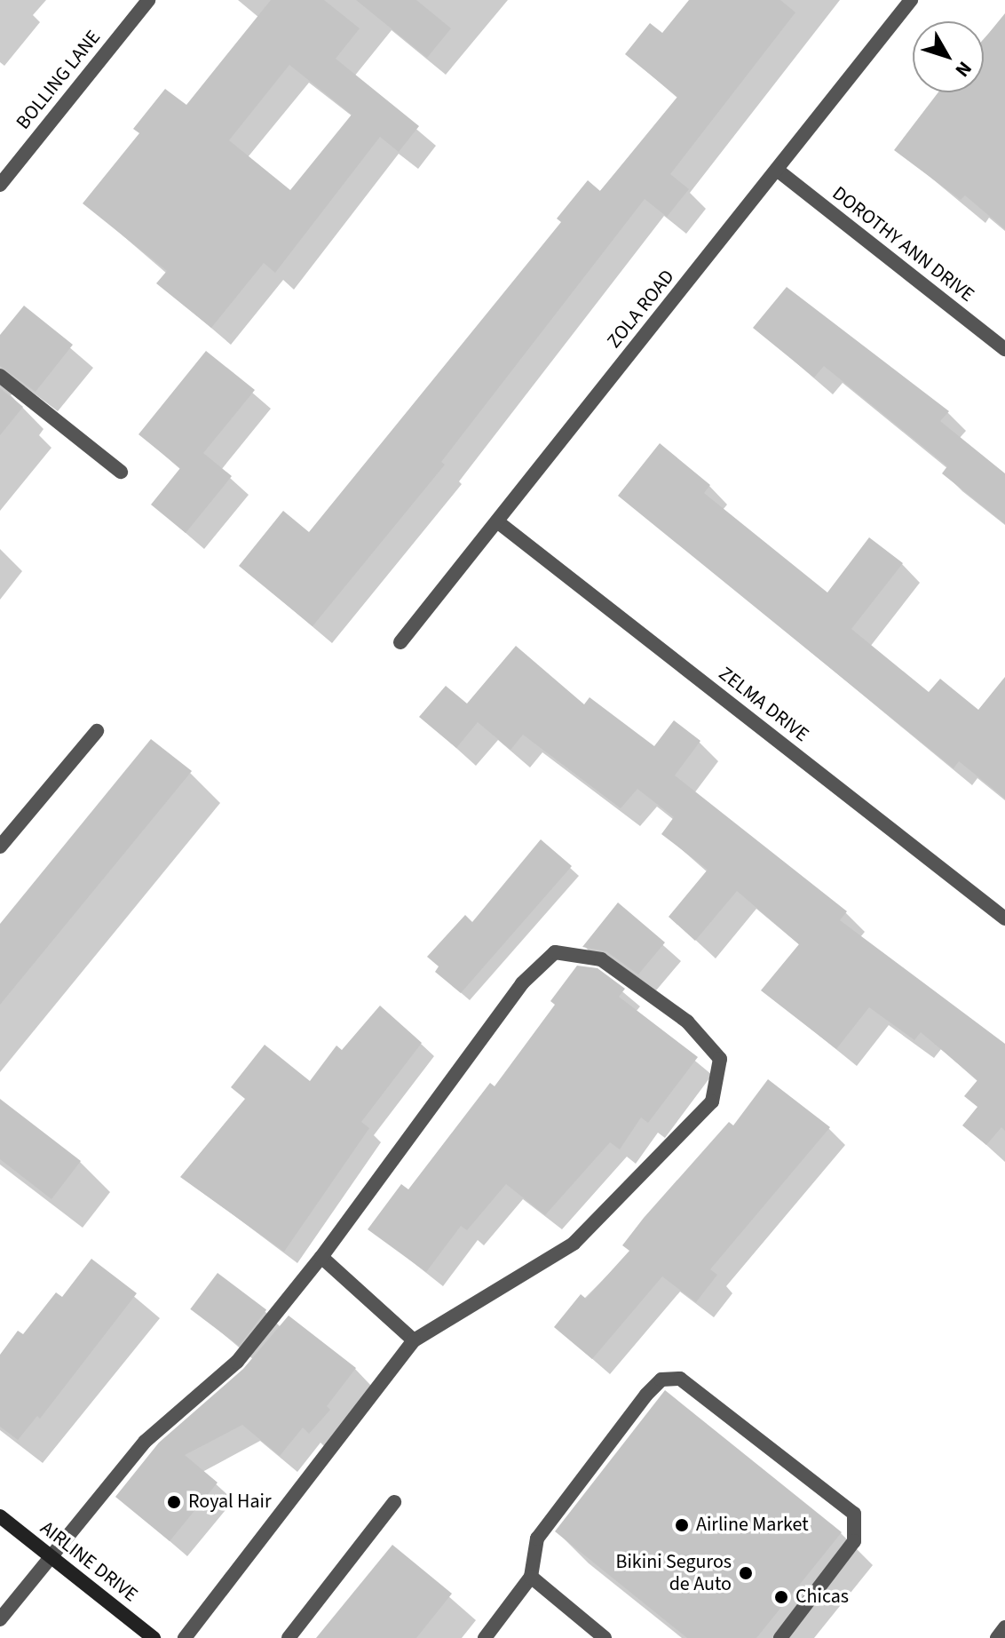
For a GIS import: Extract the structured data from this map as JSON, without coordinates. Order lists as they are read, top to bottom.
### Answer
{
  "streets": {
    "main road": ["AIRLINE DRIVE"],
    "street": [
      "BOLLING LANE",
      "DOROTHY ANN DRIVE",
      "ZOLA ROAD",
      "ZELMA DRIVE"
    ]
  },
  "crossings": [
    ["DOROTHY ANN DRIVE", "ZOLA ROAD"],
    ["ZOLA ROAD", "ZELMA DRIVE"]
  ],
  "places": [
    "Royal Hair",
    "Airline Market",
    "Bikini Seguros de Auto",
    "Chicas"
  ],
  "north": "bottom right"
}
